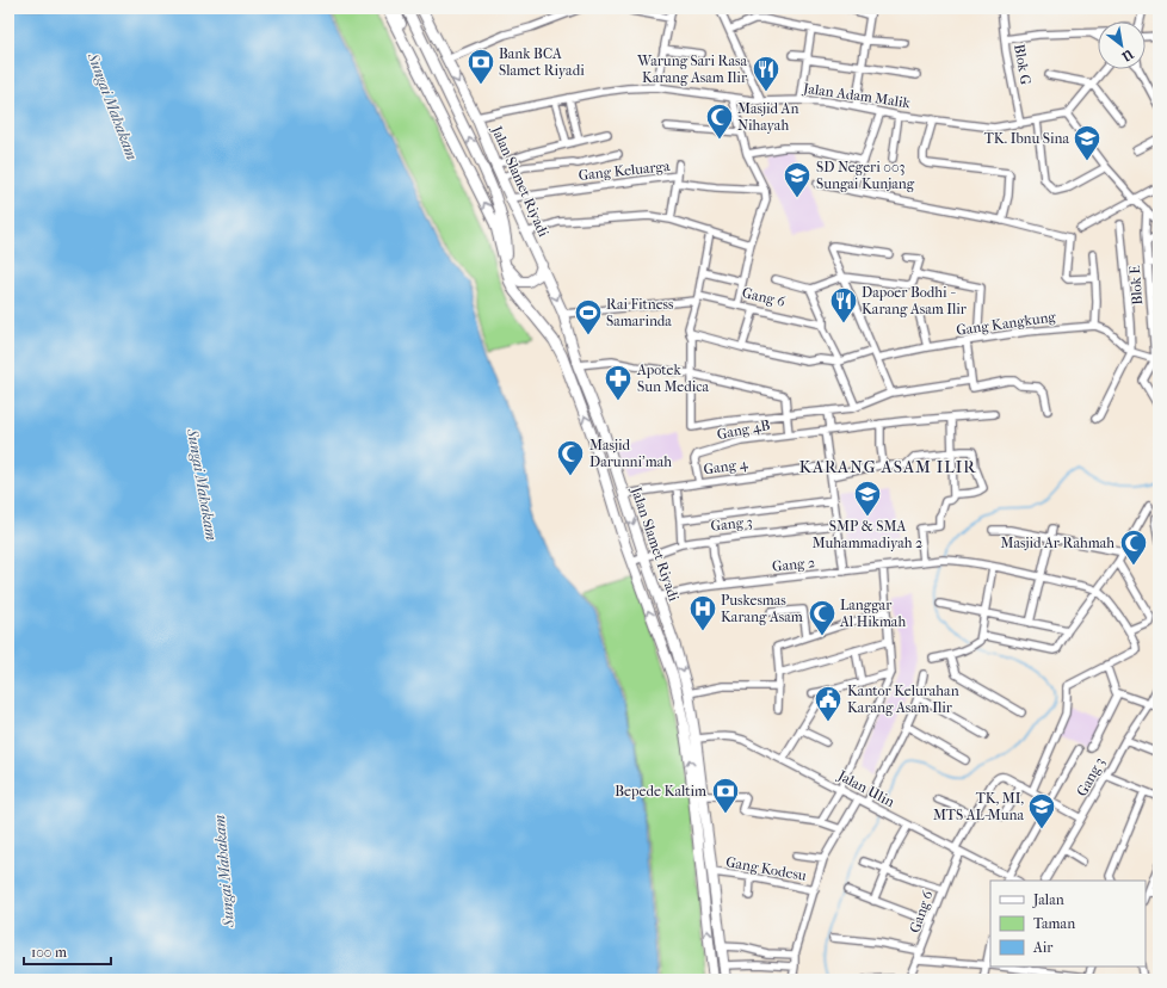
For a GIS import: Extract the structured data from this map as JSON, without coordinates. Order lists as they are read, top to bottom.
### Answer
{
  "streets": {
    "highway": ["Jalan Slamet Riyadi"],
    "street": [
      "Blok G",
      "Jalan Adam Malik",
      "Gang Keluarga",
      "Blok E",
      "Gang 6",
      "Gang Kangkung",
      "Gang 4B",
      "Gang 4",
      "Gang 3",
      "Gang 2",
      "Jalan Ulin",
      "Gang Kodesu"
    ]
  },
  "crossings": [
    ["Blok G", "Jalan Adam Malik"],
    ["Jalan Adam Malik", "Jalan Slamet Riyadi"],
    ["Gang Keluarga", "Jalan Slamet Riyadi"],
    ["Jalan Slamet Riyadi", "Gang 6"],
    ["Jalan Slamet Riyadi", "Gang 4"],
    ["Jalan Slamet Riyadi", "Gang 3"],
    ["Jalan Slamet Riyadi", "Gang 2"],
    ["Jalan Slamet Riyadi", "Jalan Ulin"],
    ["Jalan Slamet Riyadi", "Gang Kodesu"],
    ["Gang 6", "Jalan Ulin"],
    ["Gang 4B", "Gang 4"]
  ],
  "districts": ["KARANG ASAM ILIR"],
  "water": ["Sungai Mahakam"],
  "places": {
    "bank": ["Bank BCA Slamet Riyadi", "Bepede Kaltim"],
    "restaurant": ["Warung Sari Rasa Karang Asam Ilir", "Dapoer Bodhi - Karang Asam Ilir"],
    "mosque": [
      "Masjid An Nihayah",
      "Masjid Darunni'mah",
      "Masjid Ar Rahmah",
      "Langgar Al Hikmah"
    ],
    "school or university": [
      "TK. Ibnu Sina",
      "SD Negeri 003 Sungai Kunjang",
      "SMP & SMA Muhammadiyah 2",
      "TK, MI, MTS AL-Muna"
    ],
    "sports": ["Rai Fitness Samarinda"],
    "pharmacy": ["Apotek Sun Medica"],
    "hospital": ["Puskesmas Karang Asam"],
    "public building": ["Kantor Kelurahan Karang Asam Ilir"]
  },
  "legend": ["Jalan", "Taman", "Air"],
  "scale_bar": "100 m",
  "north": "bottom right"
}
